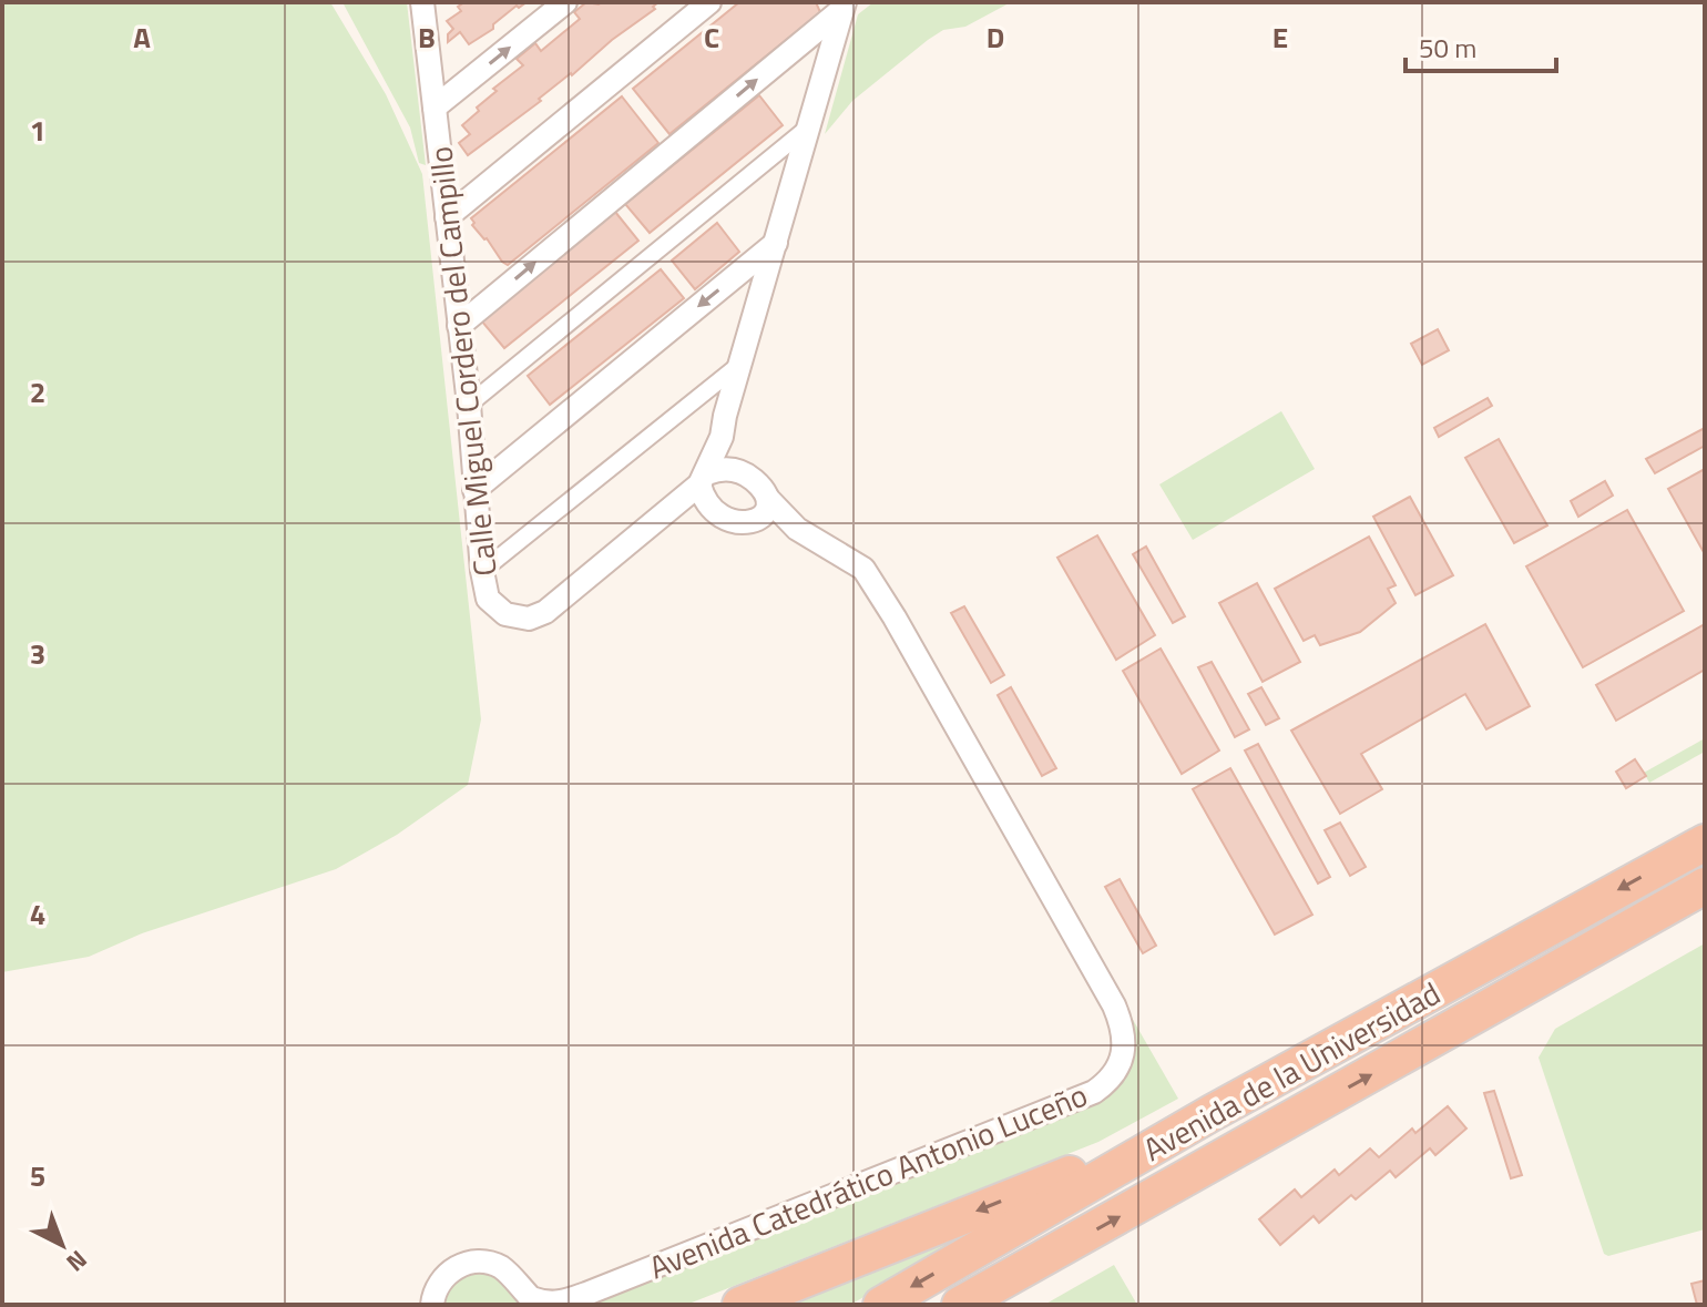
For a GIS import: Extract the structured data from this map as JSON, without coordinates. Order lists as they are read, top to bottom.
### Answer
{
  "streets": {
    "highway": ["Avenida de la Universidad"],
    "street": ["Calle Miguel Cordero del Campillo", "Avenida Catedrático Antonio Luceño"]
  },
  "crossings": [
    ["Calle Miguel Cordero del Campillo", "Avenida Catedrático Antonio Luceño"]
  ],
  "scale_bar": "50 m",
  "north": "bottom right",
  "grid": {
    "columns": [
      "A",
      "B",
      "C",
      "D",
      "E"
    ],
    "rows": [
      "1",
      "2",
      "3",
      "4",
      "5"
    ]
  }
}
